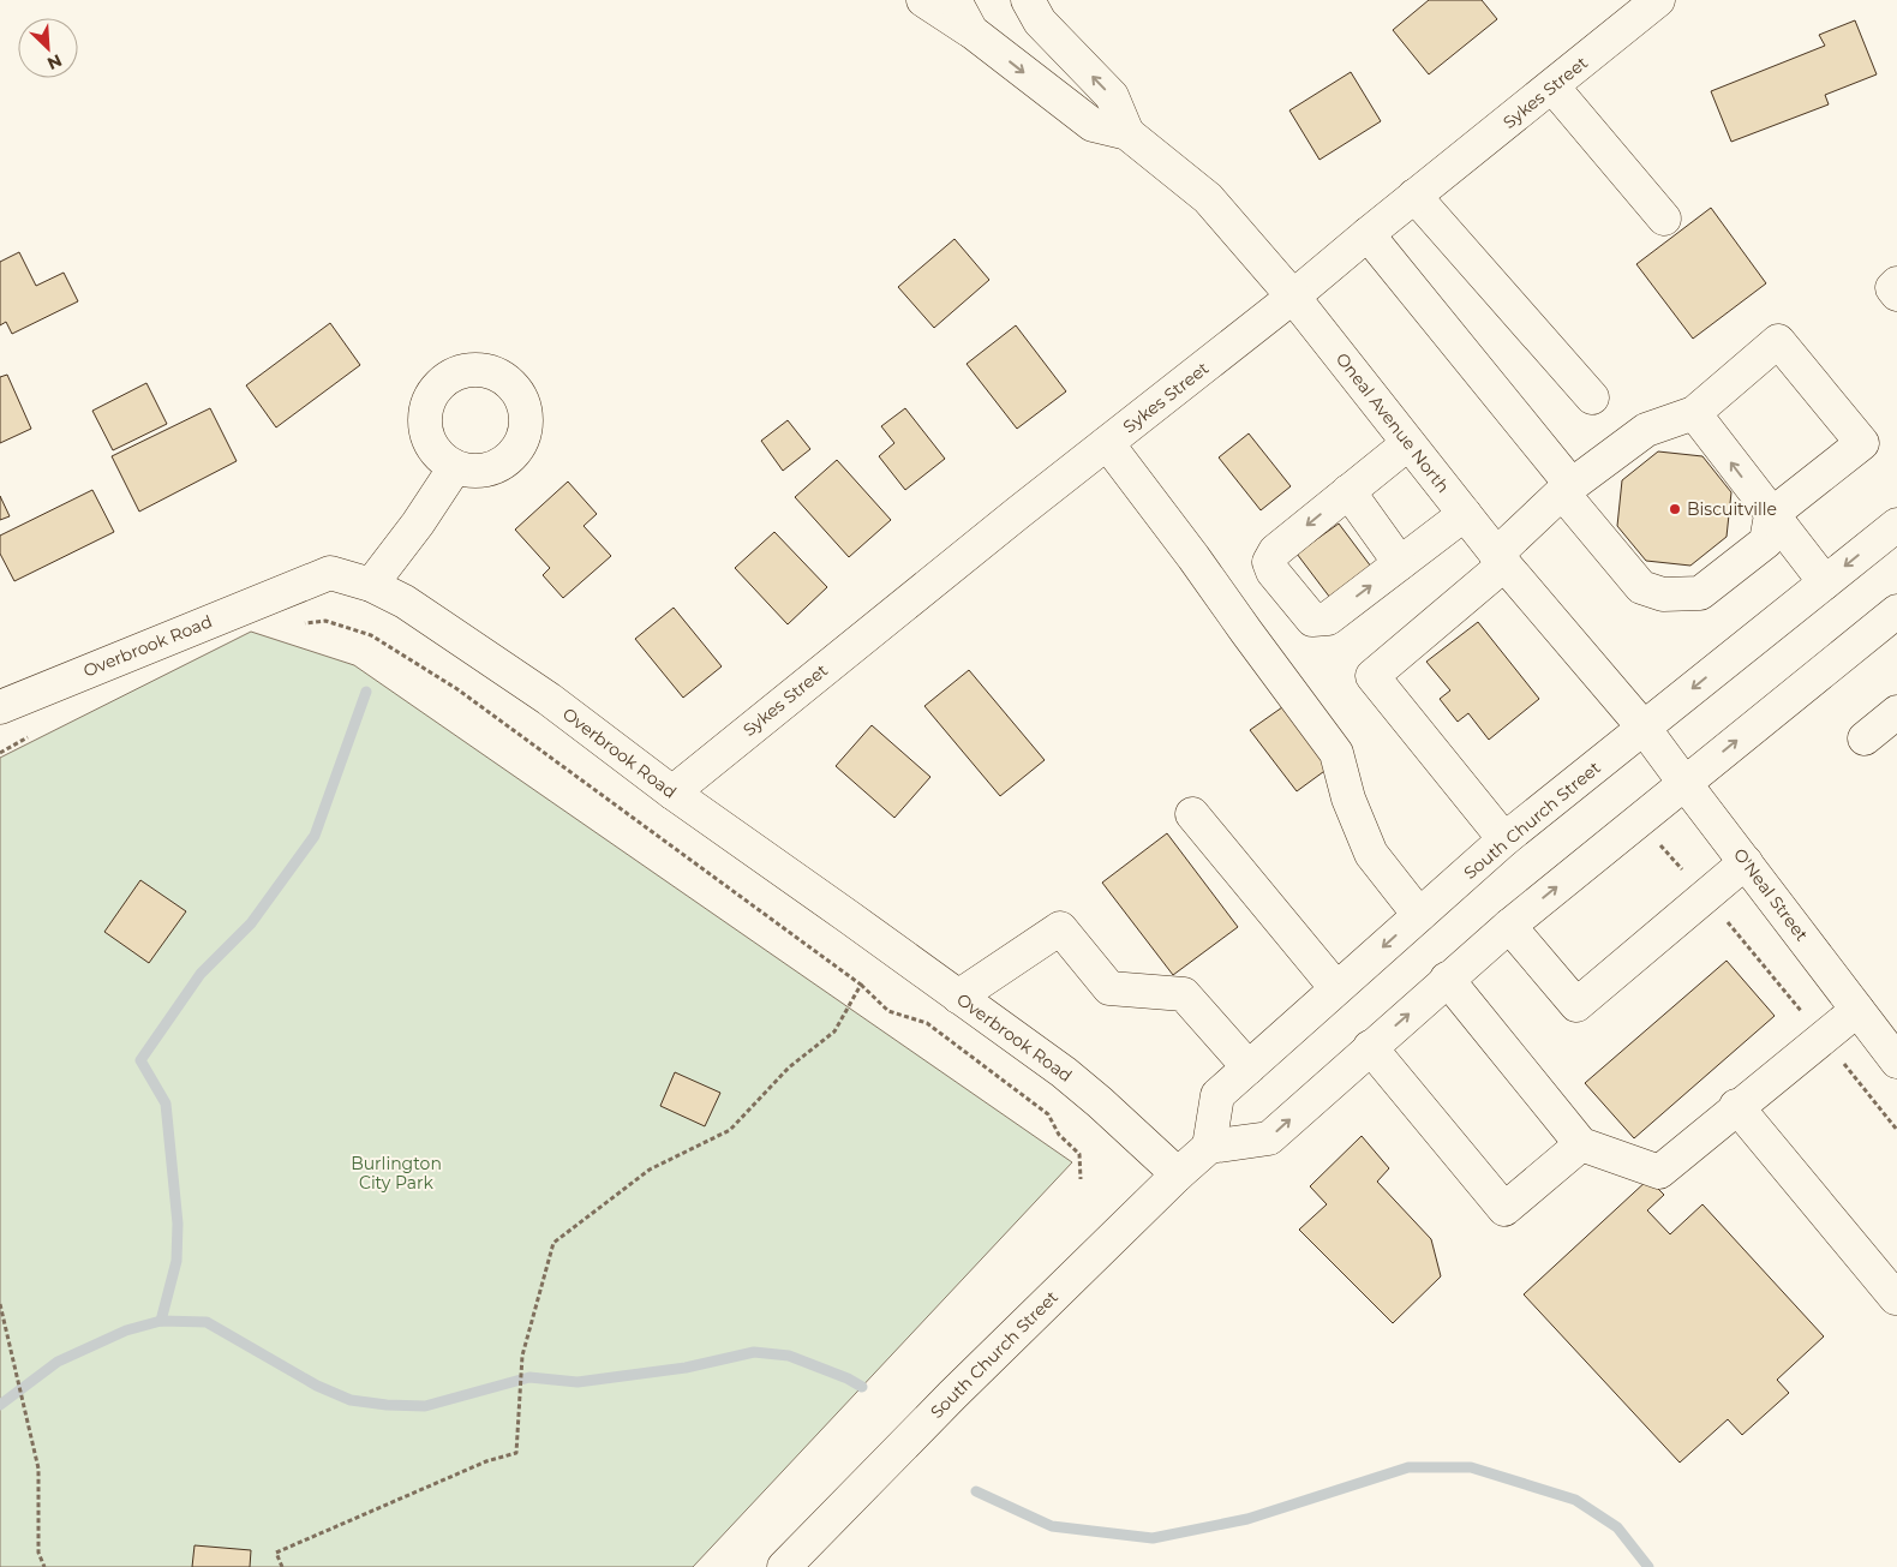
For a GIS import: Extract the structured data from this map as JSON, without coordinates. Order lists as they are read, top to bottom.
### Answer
{
  "streets": {
    "main road": [
      "Sykes Street",
      "Oneal Avenue North",
      "Overbrook Road",
      "South Church Street",
      "O'Neal Street"
    ]
  },
  "crossings": [
    ["Sykes Street", "Oneal Avenue North"],
    ["Sykes Street", "Overbrook Road"],
    ["Oneal Avenue North", "South Church Street"],
    ["Oneal Avenue North", "O'Neal Street"],
    ["Overbrook Road", "South Church Street"],
    ["South Church Street", "O'Neal Street"]
  ],
  "parks": ["Burlington City Park"],
  "places": ["Biscuitville"],
  "north": "bottom right"
}
